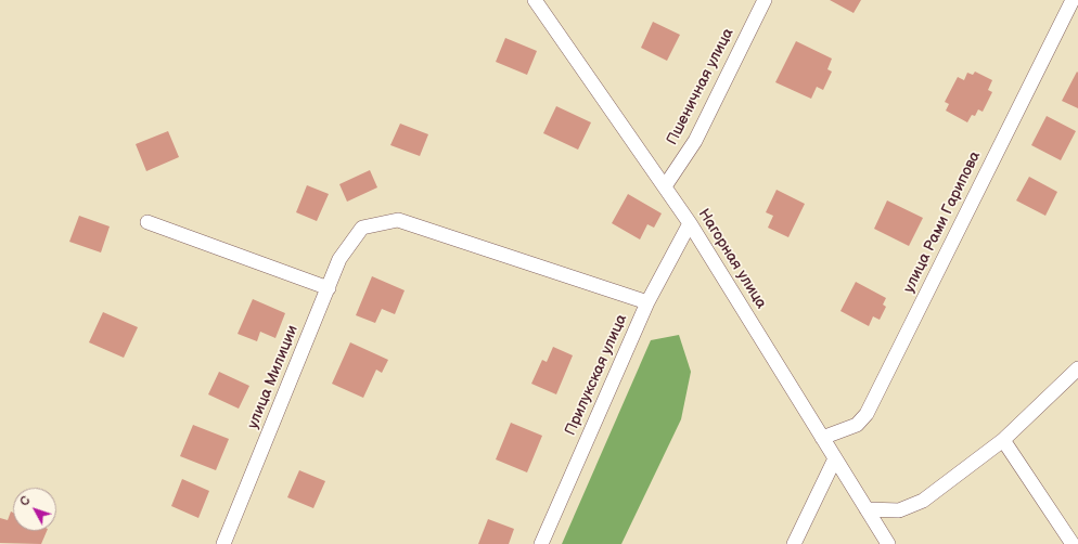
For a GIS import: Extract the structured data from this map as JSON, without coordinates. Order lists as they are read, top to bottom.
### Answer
{
  "streets": {
    "street": [
      "Пшеничная улица",
      "улица Рами Гарипова",
      "Нагорная улица",
      "Прилукская улица",
      "улица Милиции"
    ]
  },
  "crossings": [
    ["Пшеничная улица", "Нагорная улица"],
    ["улица Рами Гарипова", "Нагорная улица"],
    ["Нагорная улица", "Прилукская улица"],
    ["Прилукская улица", "улица Милиции"]
  ],
  "north": "top left"
}
